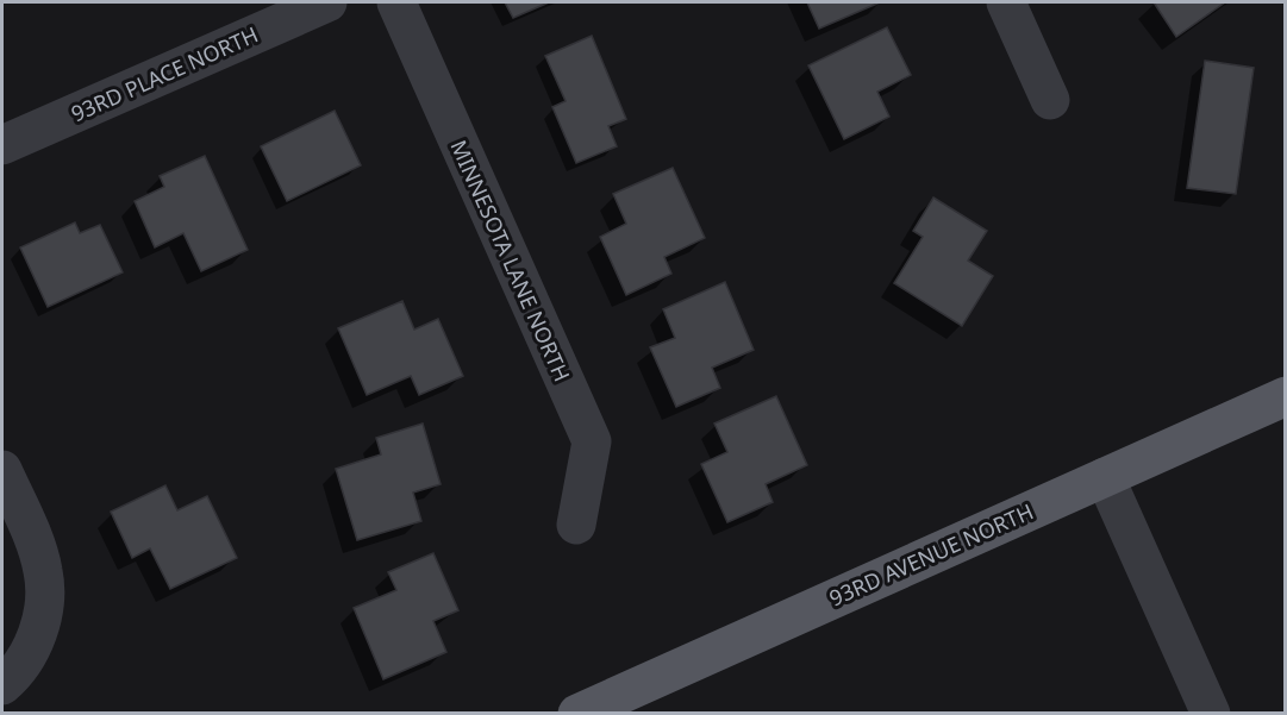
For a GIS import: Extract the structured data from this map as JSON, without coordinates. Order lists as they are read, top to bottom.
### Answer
{
  "streets": {
    "main road": ["93RD AVENUE NORTH"],
    "street": ["93RD PLACE NORTH", "MINNESOTA LANE NORTH"]
  }
}
